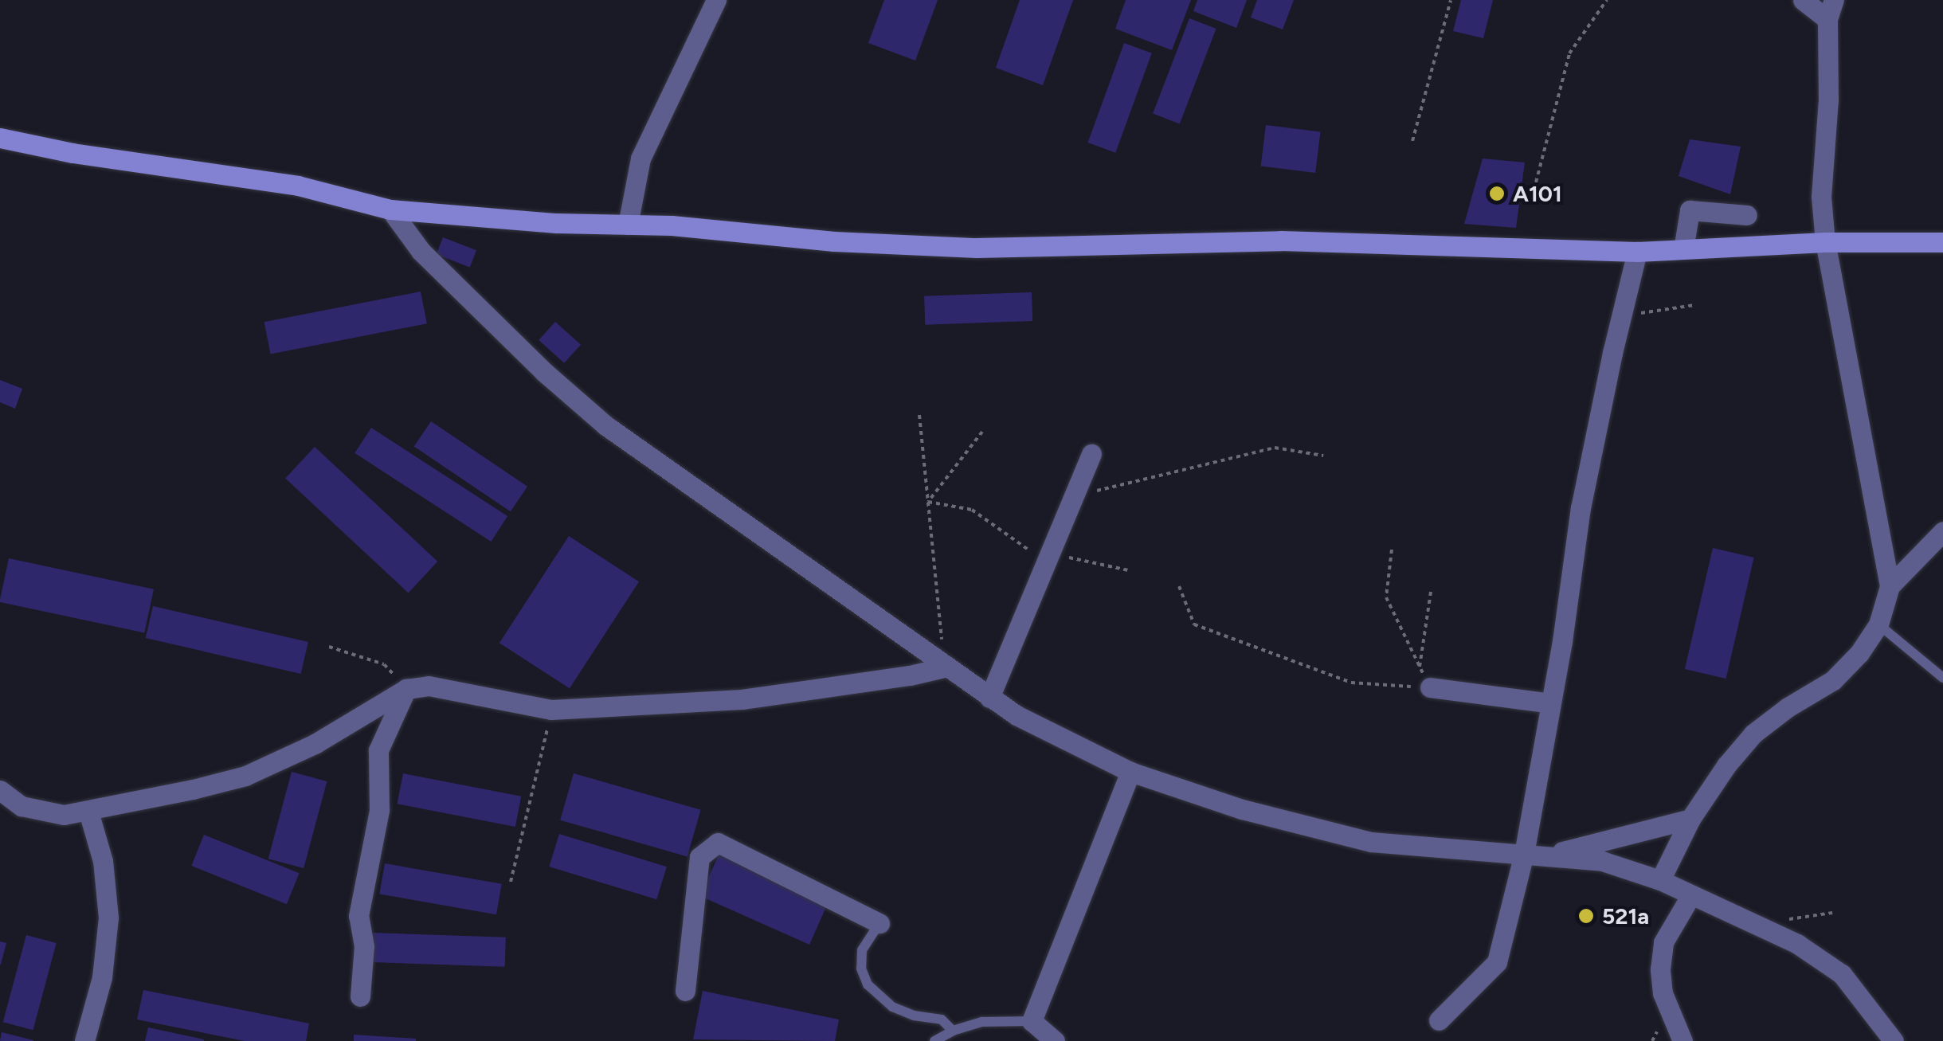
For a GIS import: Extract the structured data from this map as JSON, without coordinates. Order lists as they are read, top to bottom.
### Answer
{
  "places": ["A101", "521a"]
}
